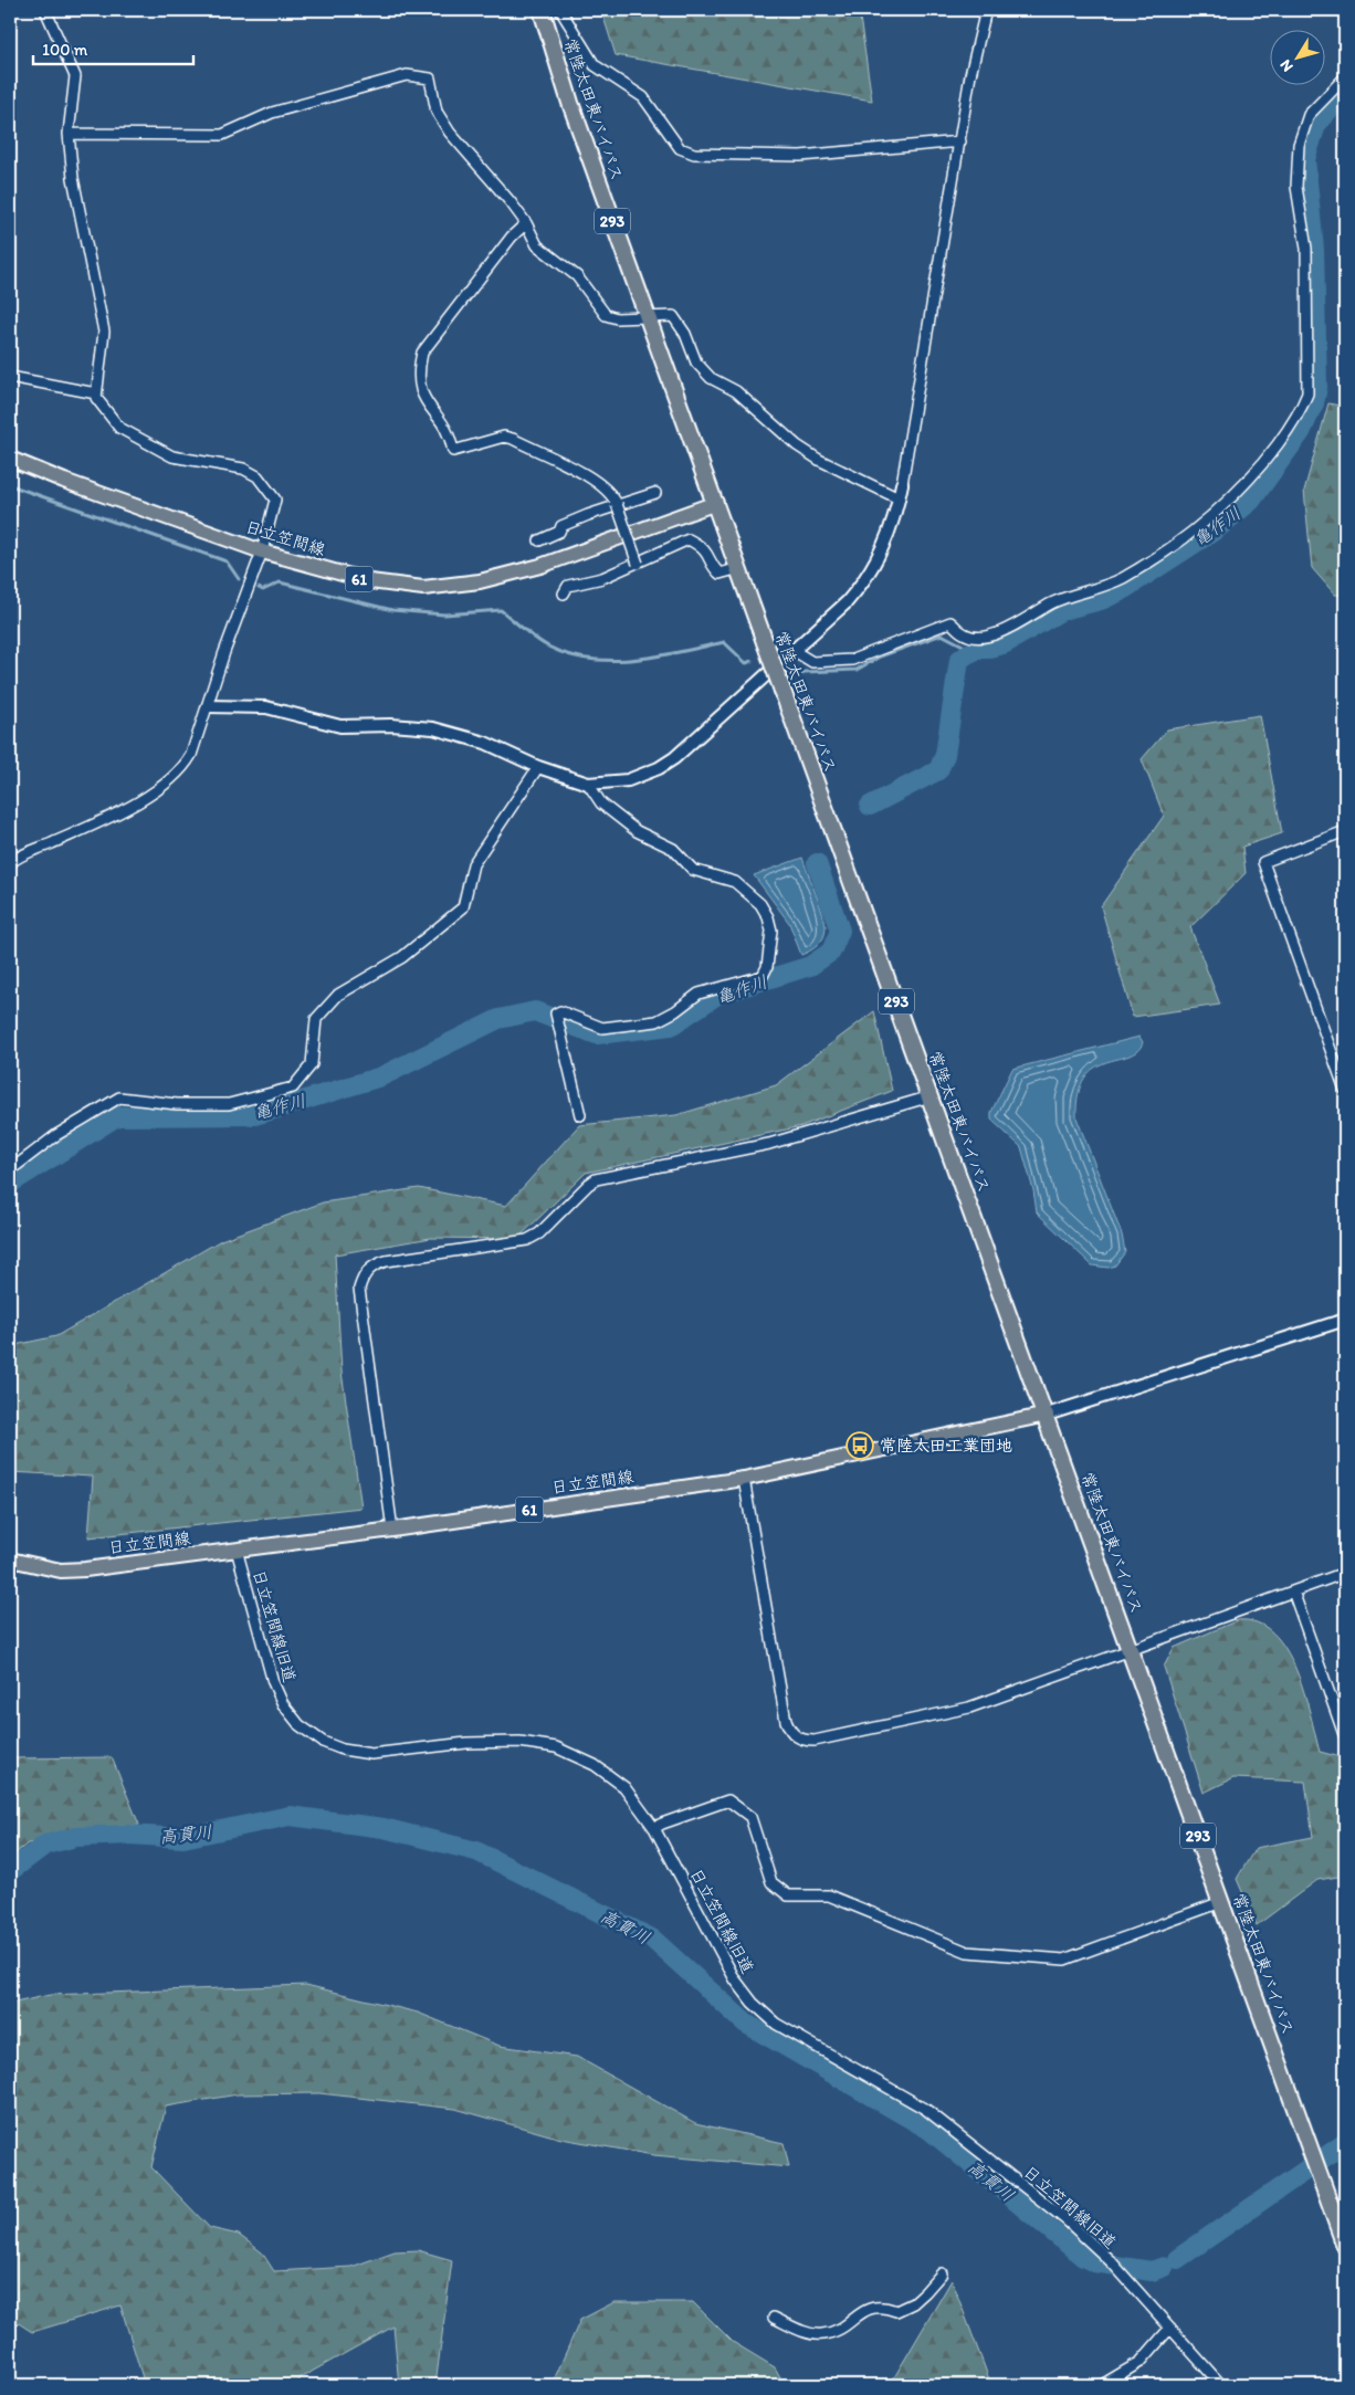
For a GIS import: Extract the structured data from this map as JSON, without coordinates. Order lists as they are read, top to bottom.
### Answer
{
  "streets": {
    "highway": ["常陸太田東バイパス", "293"],
    "main road": ["日立笠間線", "61"],
    "street": ["日立笠間線旧道"]
  },
  "crossings": [
    ["常陸太田東バイパス", "日立笠間線"],
    ["日立笠間線", "日立笠間線旧道"]
  ],
  "water": ["亀作川", "高貫川"],
  "places": {
    "bus stop": ["常陸太田工業団地"]
  },
  "scale_bar": "100 m",
  "north": "bottom left"
}
